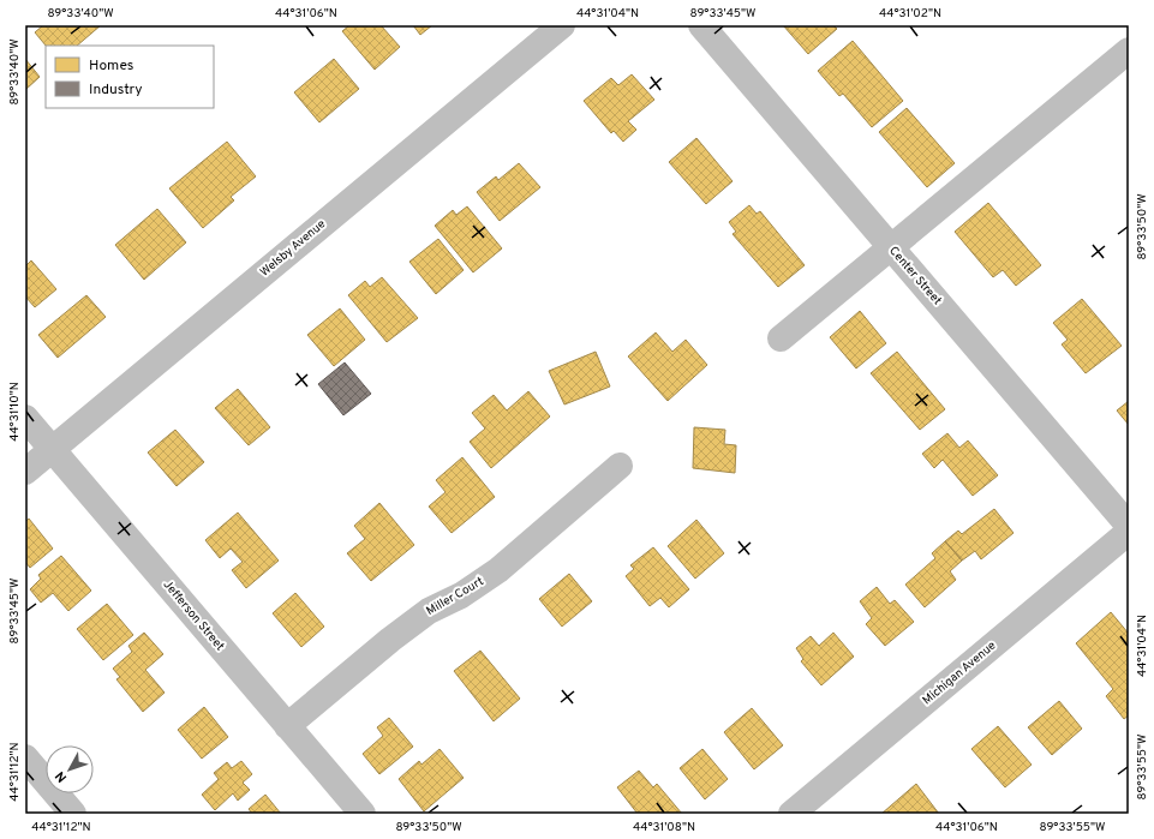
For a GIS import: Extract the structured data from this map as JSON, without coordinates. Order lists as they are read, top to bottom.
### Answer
{
  "streets": {
    "street": [
      "Welsby Avenue",
      "Center Street",
      "Miller Court",
      "Jefferson Street",
      "Michigan Avenue"
    ]
  },
  "crossings": [
    ["Welsby Avenue", "Jefferson Street"],
    ["Miller Court", "Jefferson Street"]
  ],
  "legend": ["Homes", "Industry"],
  "north": "bottom left",
  "coordinates": [
    "89°33'40\"W",
    "44°31'06\"N",
    "44°31'04\"N",
    "89°33'45\"W",
    "44°31'02\"N",
    "89°33'50\"W",
    "44°31'10\"N",
    "89°33'55\"W",
    "44°31'12\"N",
    "44°31'08\"N"
  ]
}
